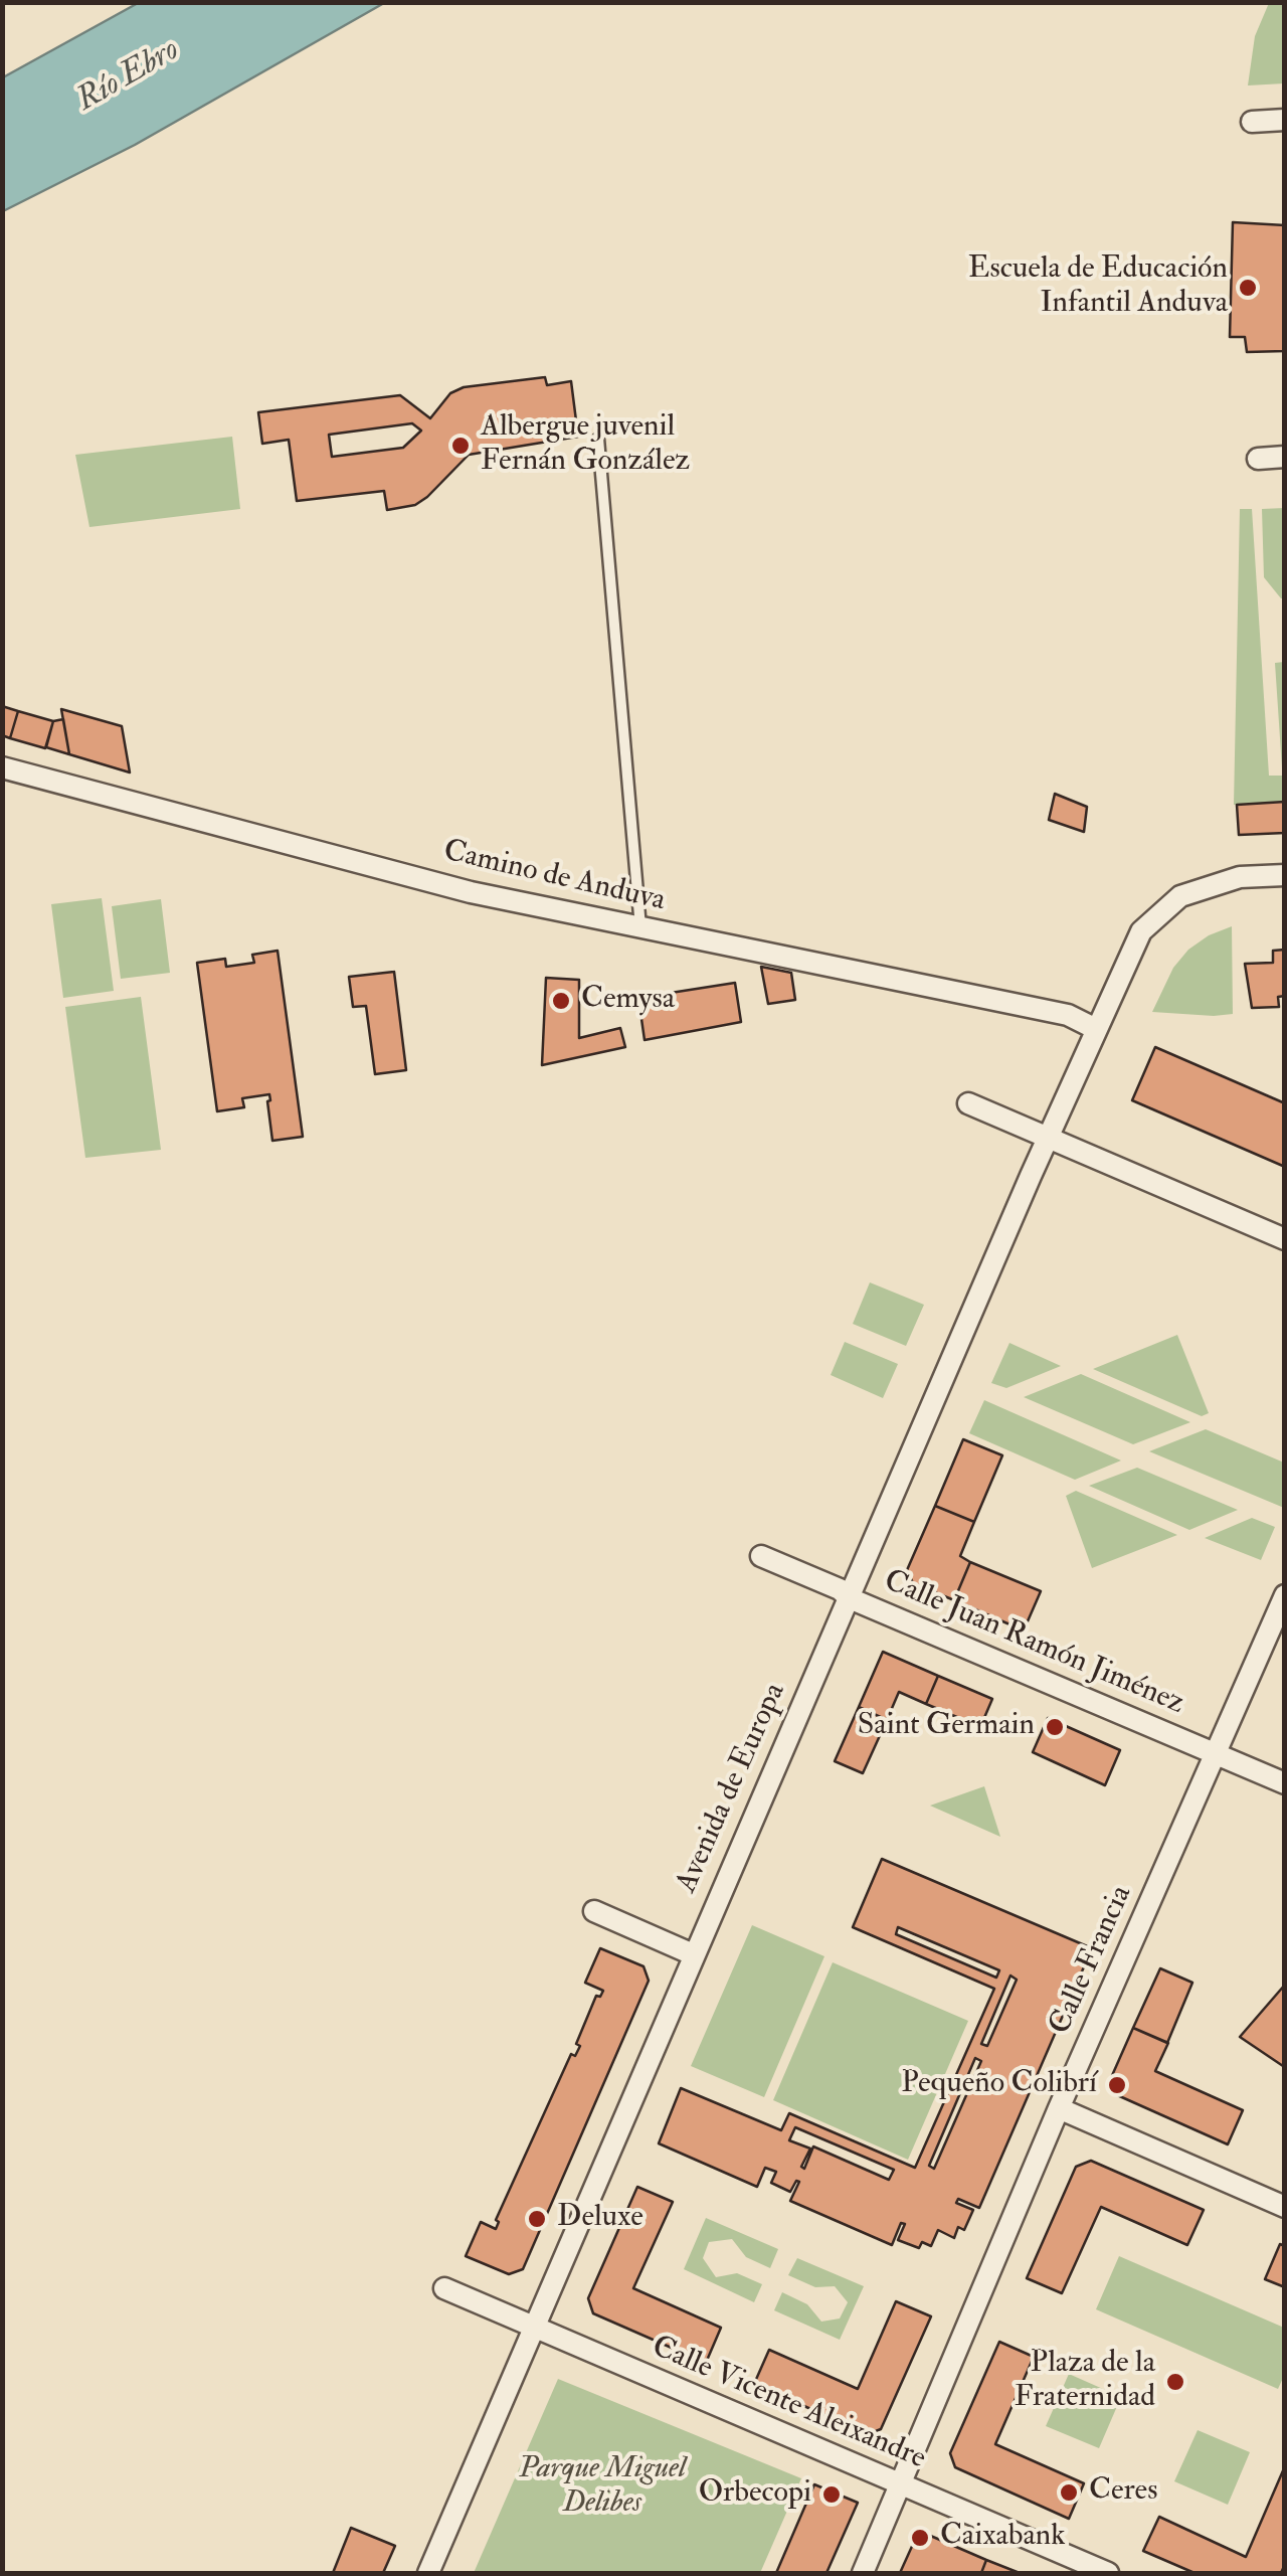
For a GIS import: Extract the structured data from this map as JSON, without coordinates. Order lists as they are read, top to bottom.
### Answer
{
  "streets": {
    "street": [
      "Camino de Anduva",
      "Calle Juan Ramón Jiménez",
      "Avenida de Europa",
      "Calle Francia",
      "Calle Vicente Aleixandre"
    ]
  },
  "crossings": [
    ["Camino de Anduva", "Avenida de Europa"],
    ["Calle Juan Ramón Jiménez", "Avenida de Europa"],
    ["Calle Juan Ramón Jiménez", "Calle Francia"],
    ["Avenida de Europa", "Calle Vicente Aleixandre"],
    ["Calle Francia", "Calle Vicente Aleixandre"]
  ],
  "water": ["Río Ebro"],
  "parks": ["Parque Miguel Delibes"],
  "places": [
    "Escuela de Educación Infantil Anduva",
    "Albergue juvenil Fernán González",
    "Cemysa",
    "Saint Germain",
    "Pequeño Colibrí",
    "Deluxe",
    "Plaza de la Fraternidad",
    "Ceres",
    "Orbecopi",
    "Caixabank"
  ]
}
